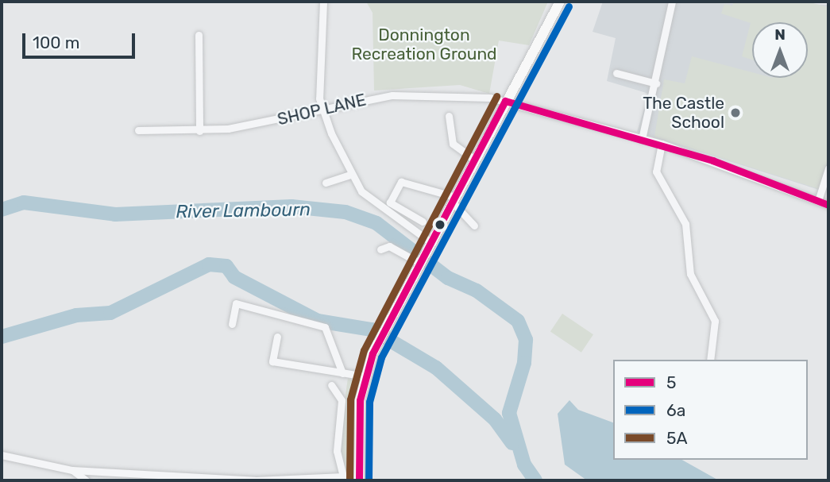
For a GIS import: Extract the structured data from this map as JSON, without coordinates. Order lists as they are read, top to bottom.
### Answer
{
  "streets": {
    "street": ["SHOP LANE"]
  },
  "water": ["River Lambourn"],
  "parks": ["Donnington Recreation Ground"],
  "places": ["The Castle School"],
  "lines": ["transit line 6a", "transit line 5A", "transit line 5"],
  "legend": ["5", "6a", "5A"],
  "scale_bar": "100 m",
  "north": "top"
}
